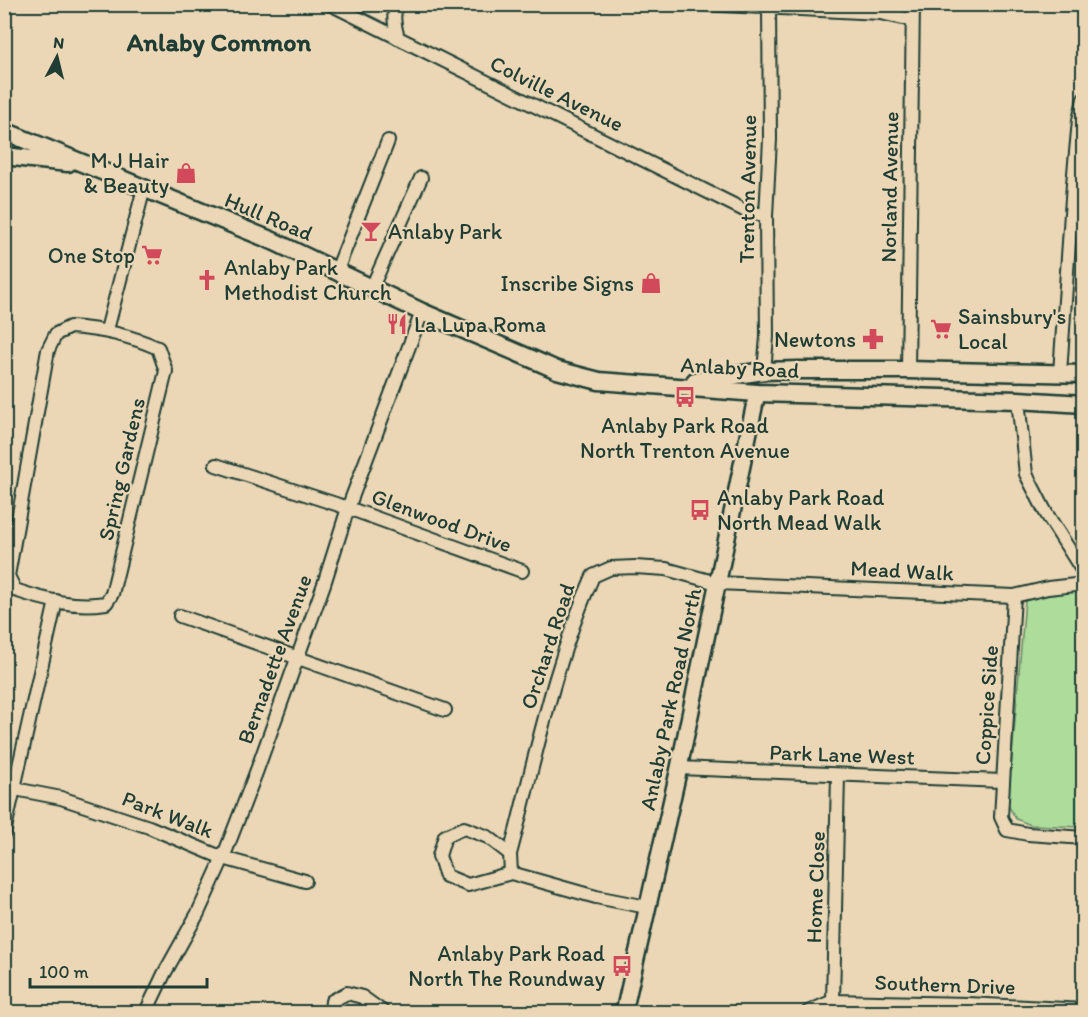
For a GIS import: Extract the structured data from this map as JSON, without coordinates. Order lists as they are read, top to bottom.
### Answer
{
  "streets": {
    "main road": ["Hull Road", "Anlaby Road"],
    "street": [
      "Colville Avenue",
      "Norland Avenue",
      "Trenton Avenue",
      "Spring Gardens",
      "Glenwood Drive",
      "Mead Walk",
      "Orchard Road",
      "Bernadette Avenue",
      "Anlaby Park Road North",
      "Coppice Side",
      "Park Lane West",
      "Park Walk",
      "Home Close",
      "Southern Drive"
    ]
  },
  "crossings": [
    ["Colville Avenue", "Trenton Avenue"],
    ["Norland Avenue", "Anlaby Road"],
    ["Trenton Avenue", "Anlaby Road"],
    ["Hull Road", "Anlaby Road"],
    ["Hull Road", "Bernadette Avenue"],
    ["Anlaby Road", "Anlaby Park Road North"],
    ["Glenwood Drive", "Bernadette Avenue"],
    ["Mead Walk", "Orchard Road"],
    ["Mead Walk", "Anlaby Park Road North"],
    ["Mead Walk", "Coppice Side"],
    ["Orchard Road", "Anlaby Park Road North"],
    ["Bernadette Avenue", "Park Walk"],
    ["Anlaby Park Road North", "Park Lane West"],
    ["Coppice Side", "Park Lane West"],
    ["Park Lane West", "Home Close"],
    ["Home Close", "Southern Drive"]
  ],
  "districts": ["Anlaby Common"],
  "places": {
    "shop": ["M J Hair & Beauty", "Inscribe Signs"],
    "bar": ["Anlaby Park"],
    "supermarket": ["One Stop", "Sainsbury's Local"],
    "church": ["Anlaby Park Methodist Church"],
    "restaurant": ["La Lupa Roma"],
    "pharmacy": ["Newtons"],
    "bus stop": ["Anlaby Park Road North Trenton Avenue", "Anlaby Park Road North Mead Walk", "Anlaby Park Road North The Roundway"]
  },
  "scale_bar": "100 m",
  "north": "top"
}
